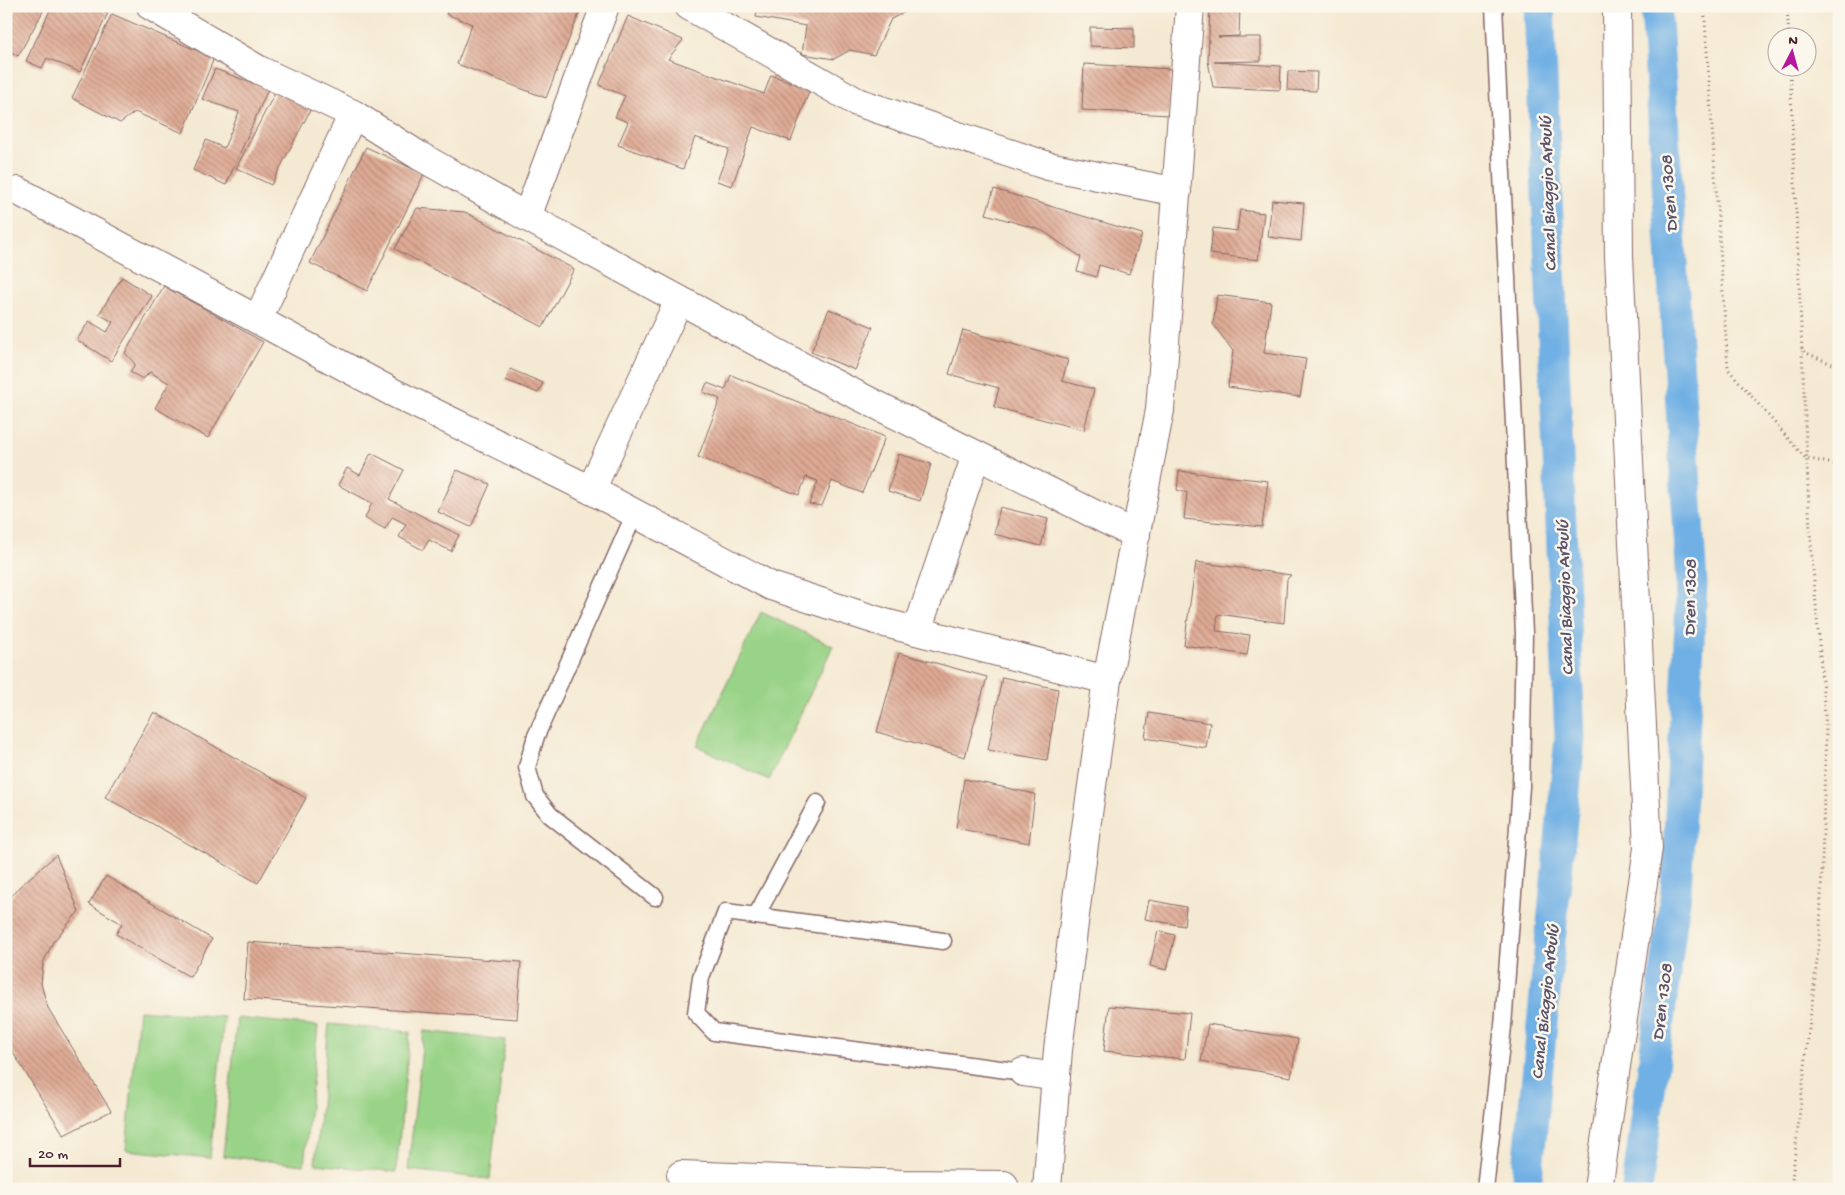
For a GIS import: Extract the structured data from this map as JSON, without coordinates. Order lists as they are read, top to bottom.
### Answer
{
  "water": ["Canal Biaggio Arbulú", "Dren 1308"],
  "scale_bar": "20 m",
  "north": "top"
}
